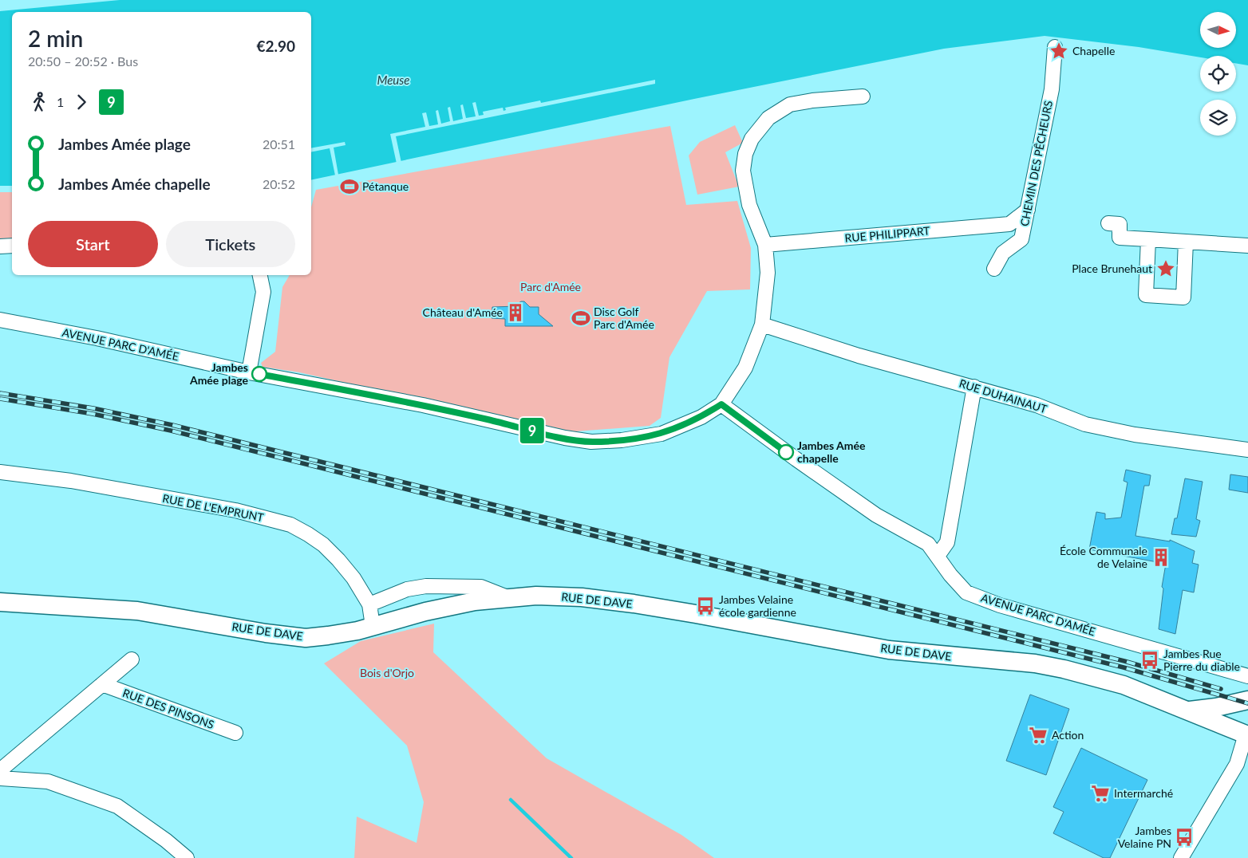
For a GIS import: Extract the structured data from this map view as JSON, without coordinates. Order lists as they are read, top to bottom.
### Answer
{
  "streets": {
    "main road": ["RUE DE DAVE"],
    "street": [
      "CHEMIN DES PÊCHEURS",
      "RUE PHILIPPART",
      "AVENUE PARC D'AMÉE",
      "RUE DUHAINAUT",
      "RUE DE L'EMPRUNT",
      "RUE DES PINSONS"
    ]
  },
  "crossings": [
    ["RUE DE L'EMPRUNT", "RUE DE DAVE"]
  ],
  "water": ["Meuse"],
  "parks": ["Parc d'Amée", "Bois d'Orjo"],
  "places": {
    "place": ["Chapelle", "Place Brunehaut"],
    "sports": ["Pétanque", "Disc Golf Parc d'Amée"],
    "building": ["Château d'Amée", "École Communale de Velaine"],
    "other": ["Jambes Amée plage", "Jambes Amée chapelle"],
    "bus stop": ["Jambes Velaine école gardienne", "Jambes Rue Pierre du diable", "Jambes Velaine PN"],
    "supermarket": ["Action", "Intermarché"]
  },
  "lines": ["bus line 9"],
  "north": "right",
  "page": {
    "on_map": "9",
    "heading": ["2 min", "20:50 – 20:52 · Bus", "€2.90"],
    "legs": ["1", "9"],
    "list": [
      {
        "name": "Jambes Amée plage",
        "value": "20:51"
      },
      {
        "name": "Jambes Amée chapelle",
        "value": "20:52"
      }
    ],
    "buttons": ["Start", "Tickets"]
  }
}
